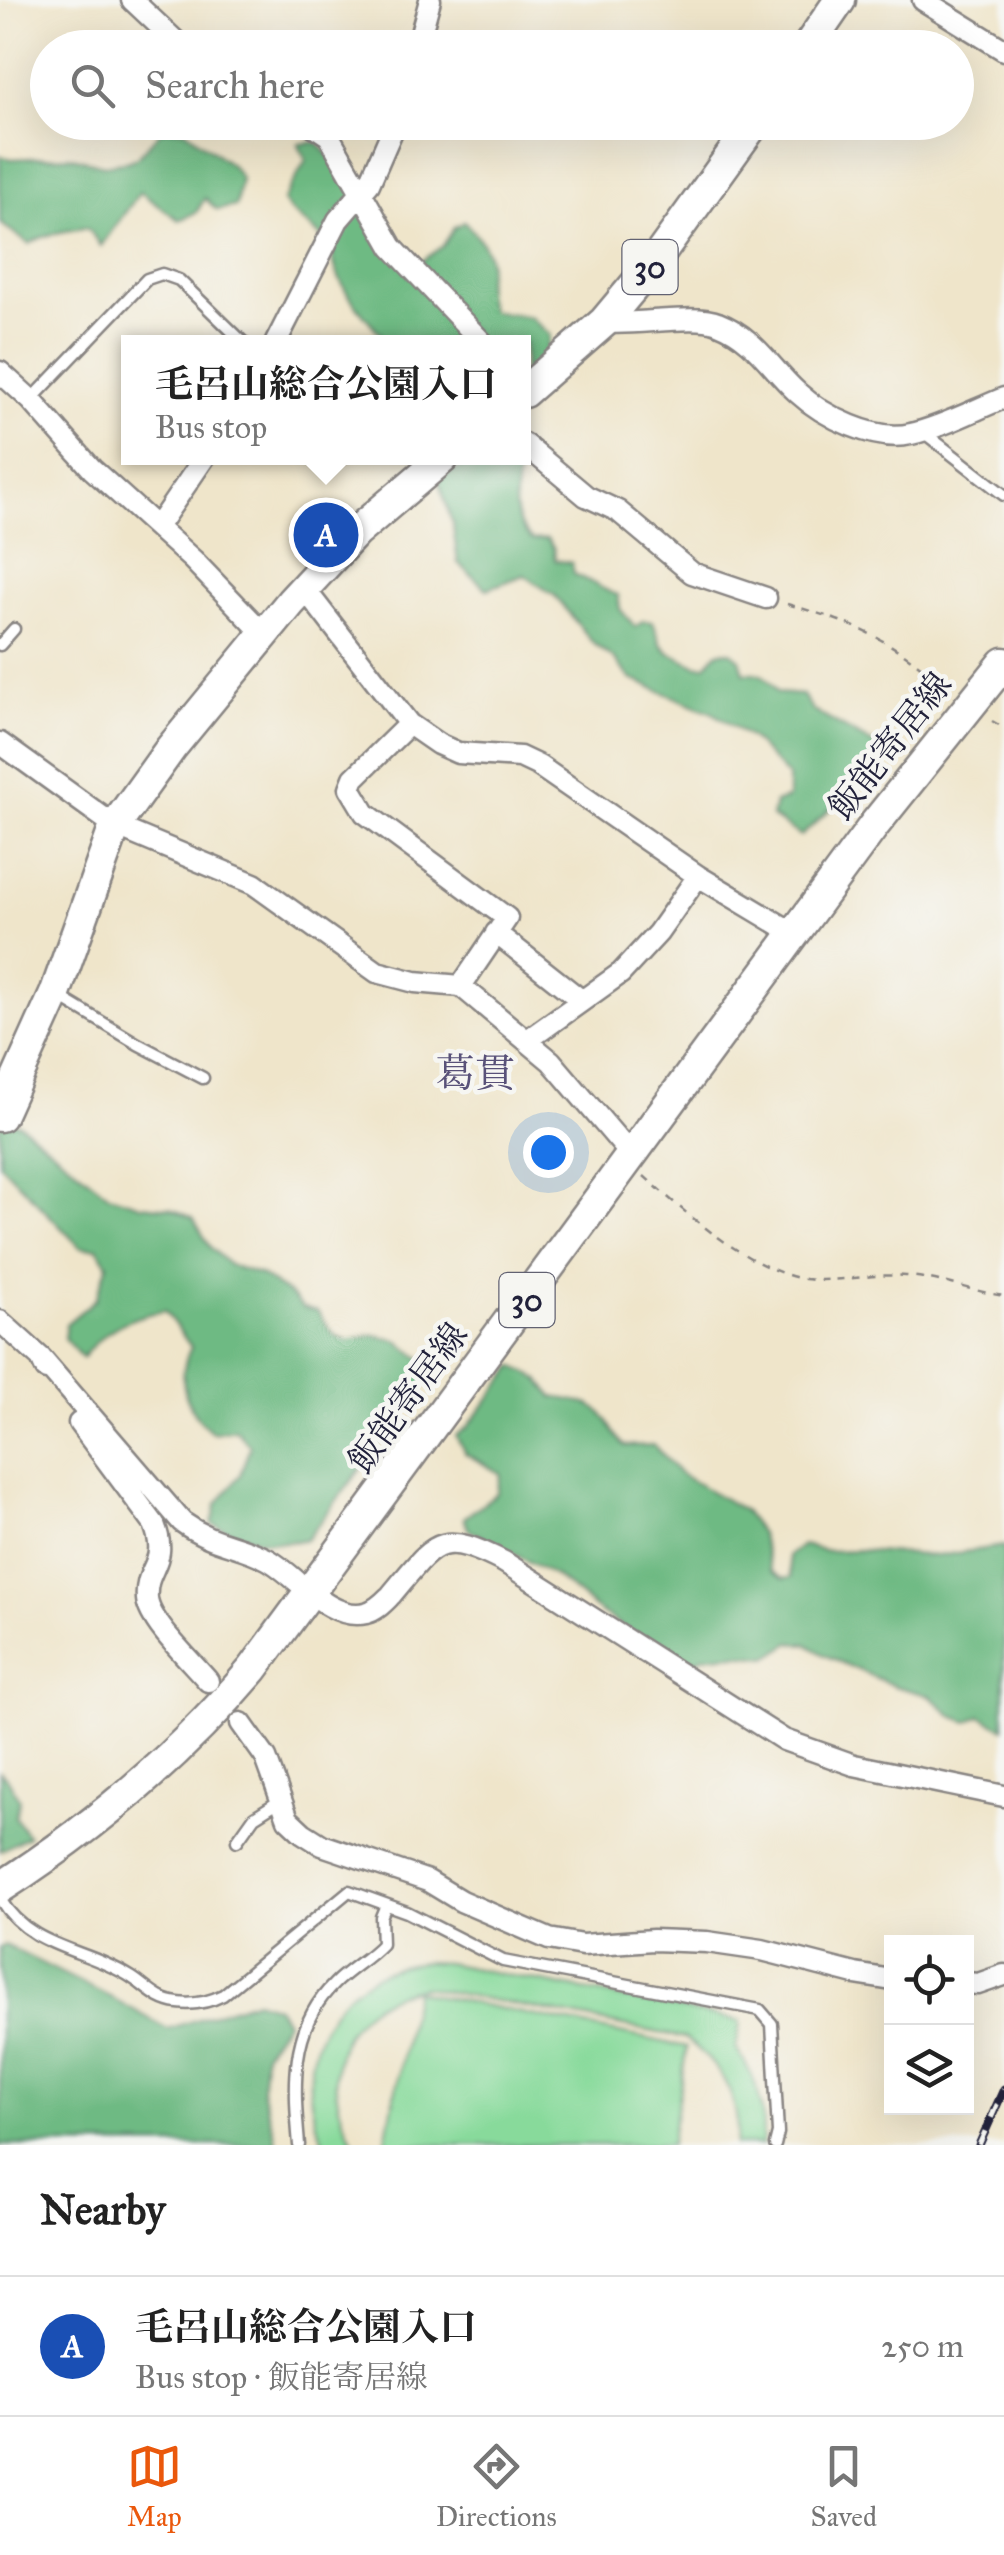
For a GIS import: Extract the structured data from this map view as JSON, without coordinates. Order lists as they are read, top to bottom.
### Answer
{
  "streets": {
    "main road": ["30", "飯能寄居線"]
  },
  "districts": ["葛貫"],
  "page": {
    "search": "Search here",
    "popup": ["毛呂山総合公園入口", "Bus stop"],
    "pins": "A",
    "heading": "Nearby",
    "list": [
      {
        "mark": "A",
        "name": "毛呂山総合公園入口",
        "note": "Bus stop · 飯能寄居線",
        "value": "250 m"
      }
    ],
    "nav": ["Map", "Directions", "Saved"]
  }
}
